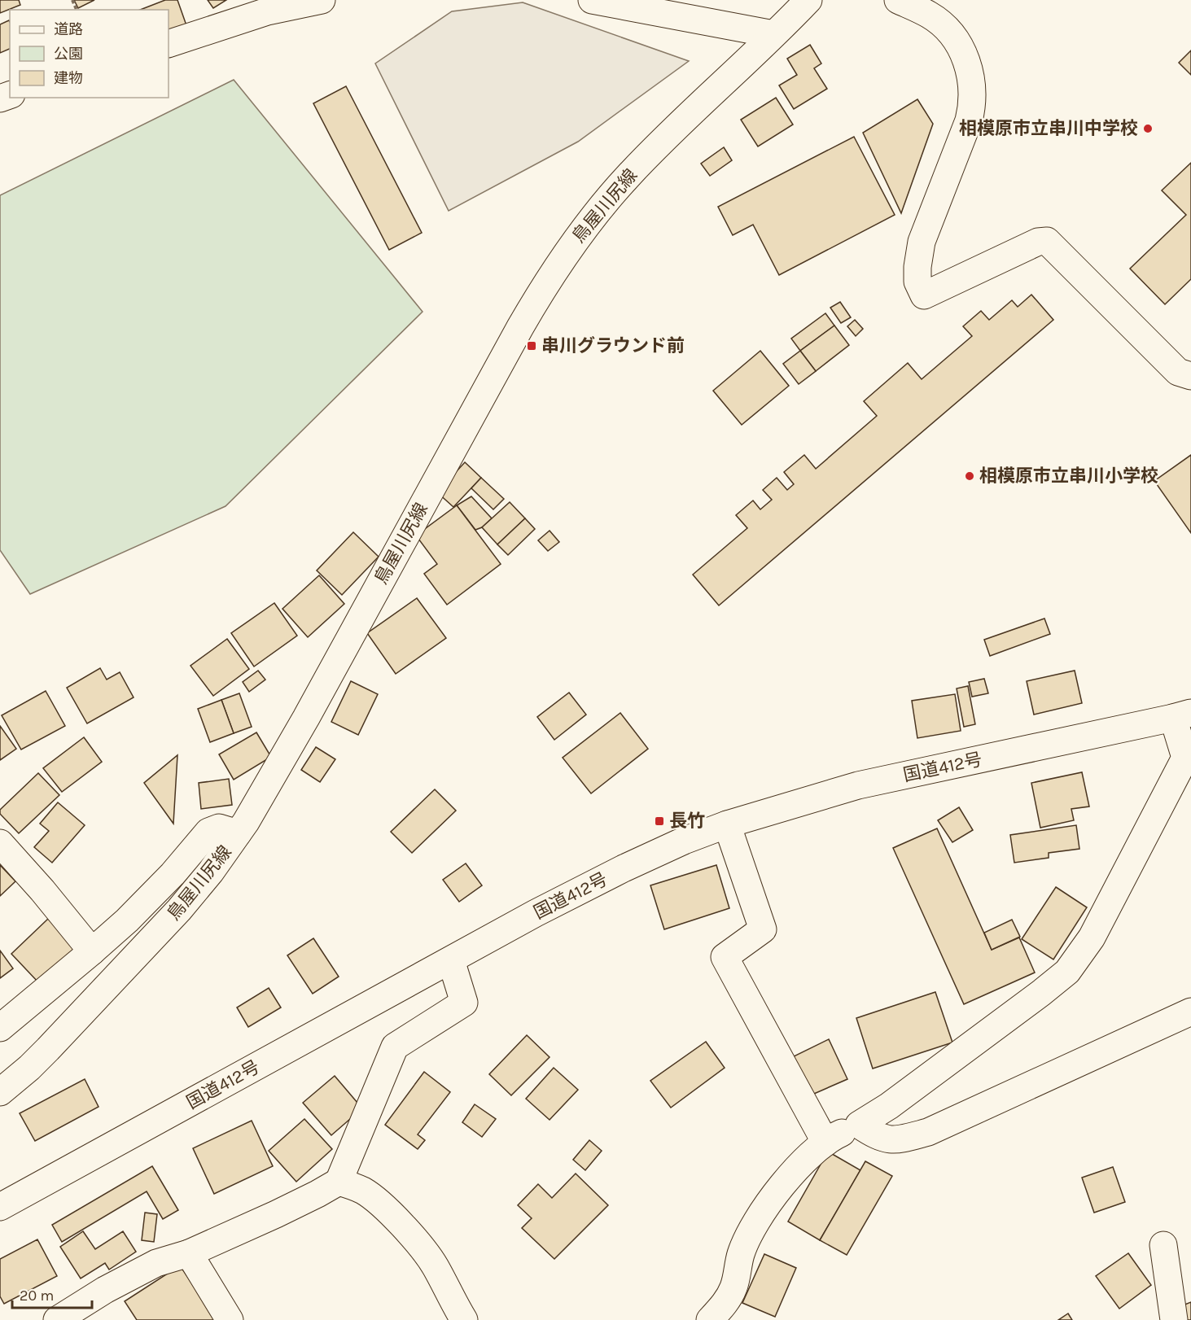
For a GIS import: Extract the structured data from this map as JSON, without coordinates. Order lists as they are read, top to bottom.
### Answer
{
  "streets": {
    "main road": ["鳥屋川尻線", "国道412号"]
  },
  "places": {
    "other": ["相模原市立串川中学校", "相模原市立串川小学校"],
    "transit": ["串川グラウンド前", "長竹"]
  },
  "legend": ["道路", "公園", "建物"],
  "scale_bar": "20 m"
}
